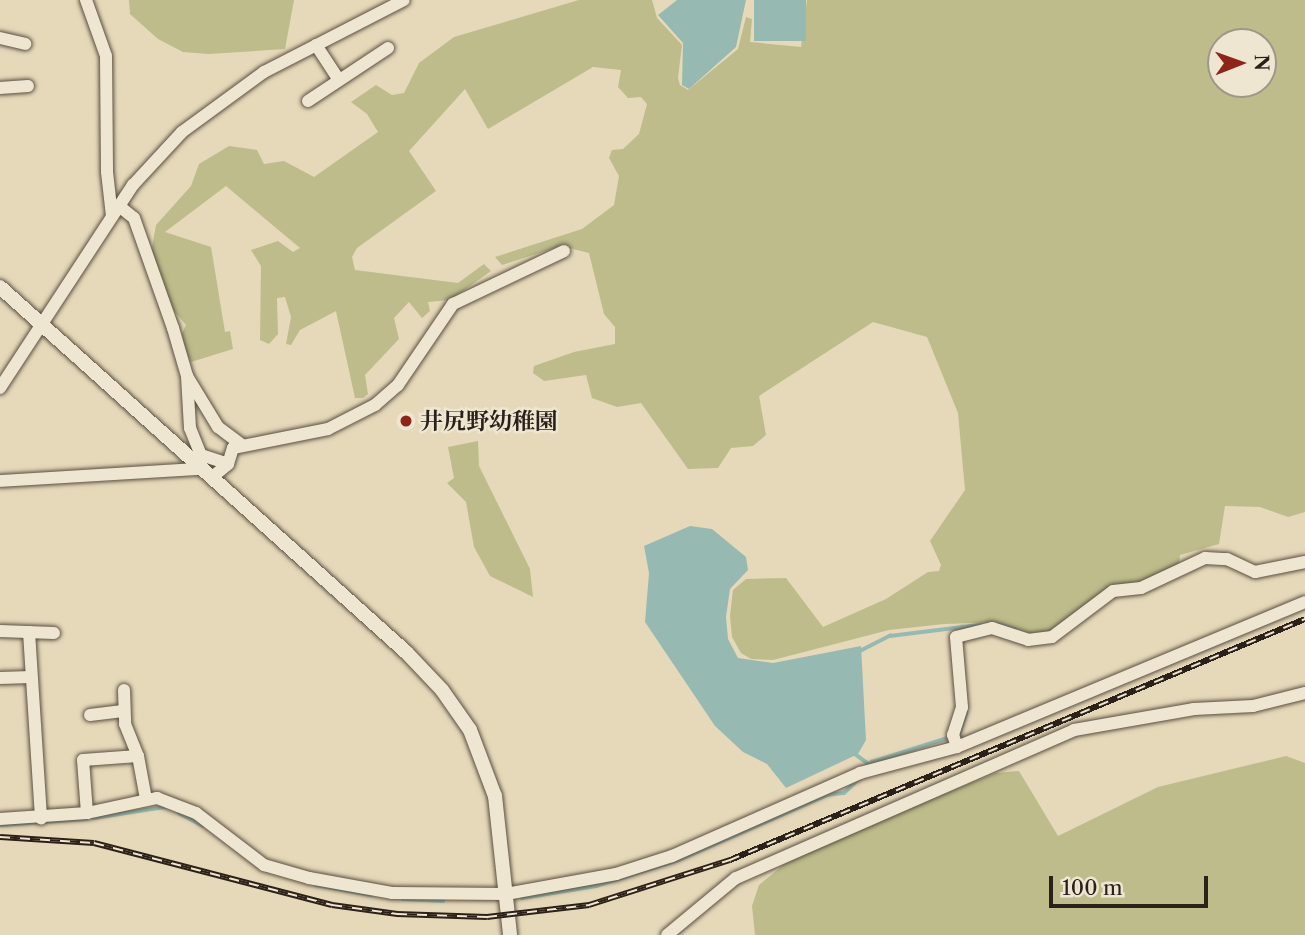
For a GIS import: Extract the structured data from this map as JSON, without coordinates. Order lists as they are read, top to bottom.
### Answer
{
  "places": ["井尻野幼稚園"],
  "scale_bar": "100 m",
  "north": "right"
}
